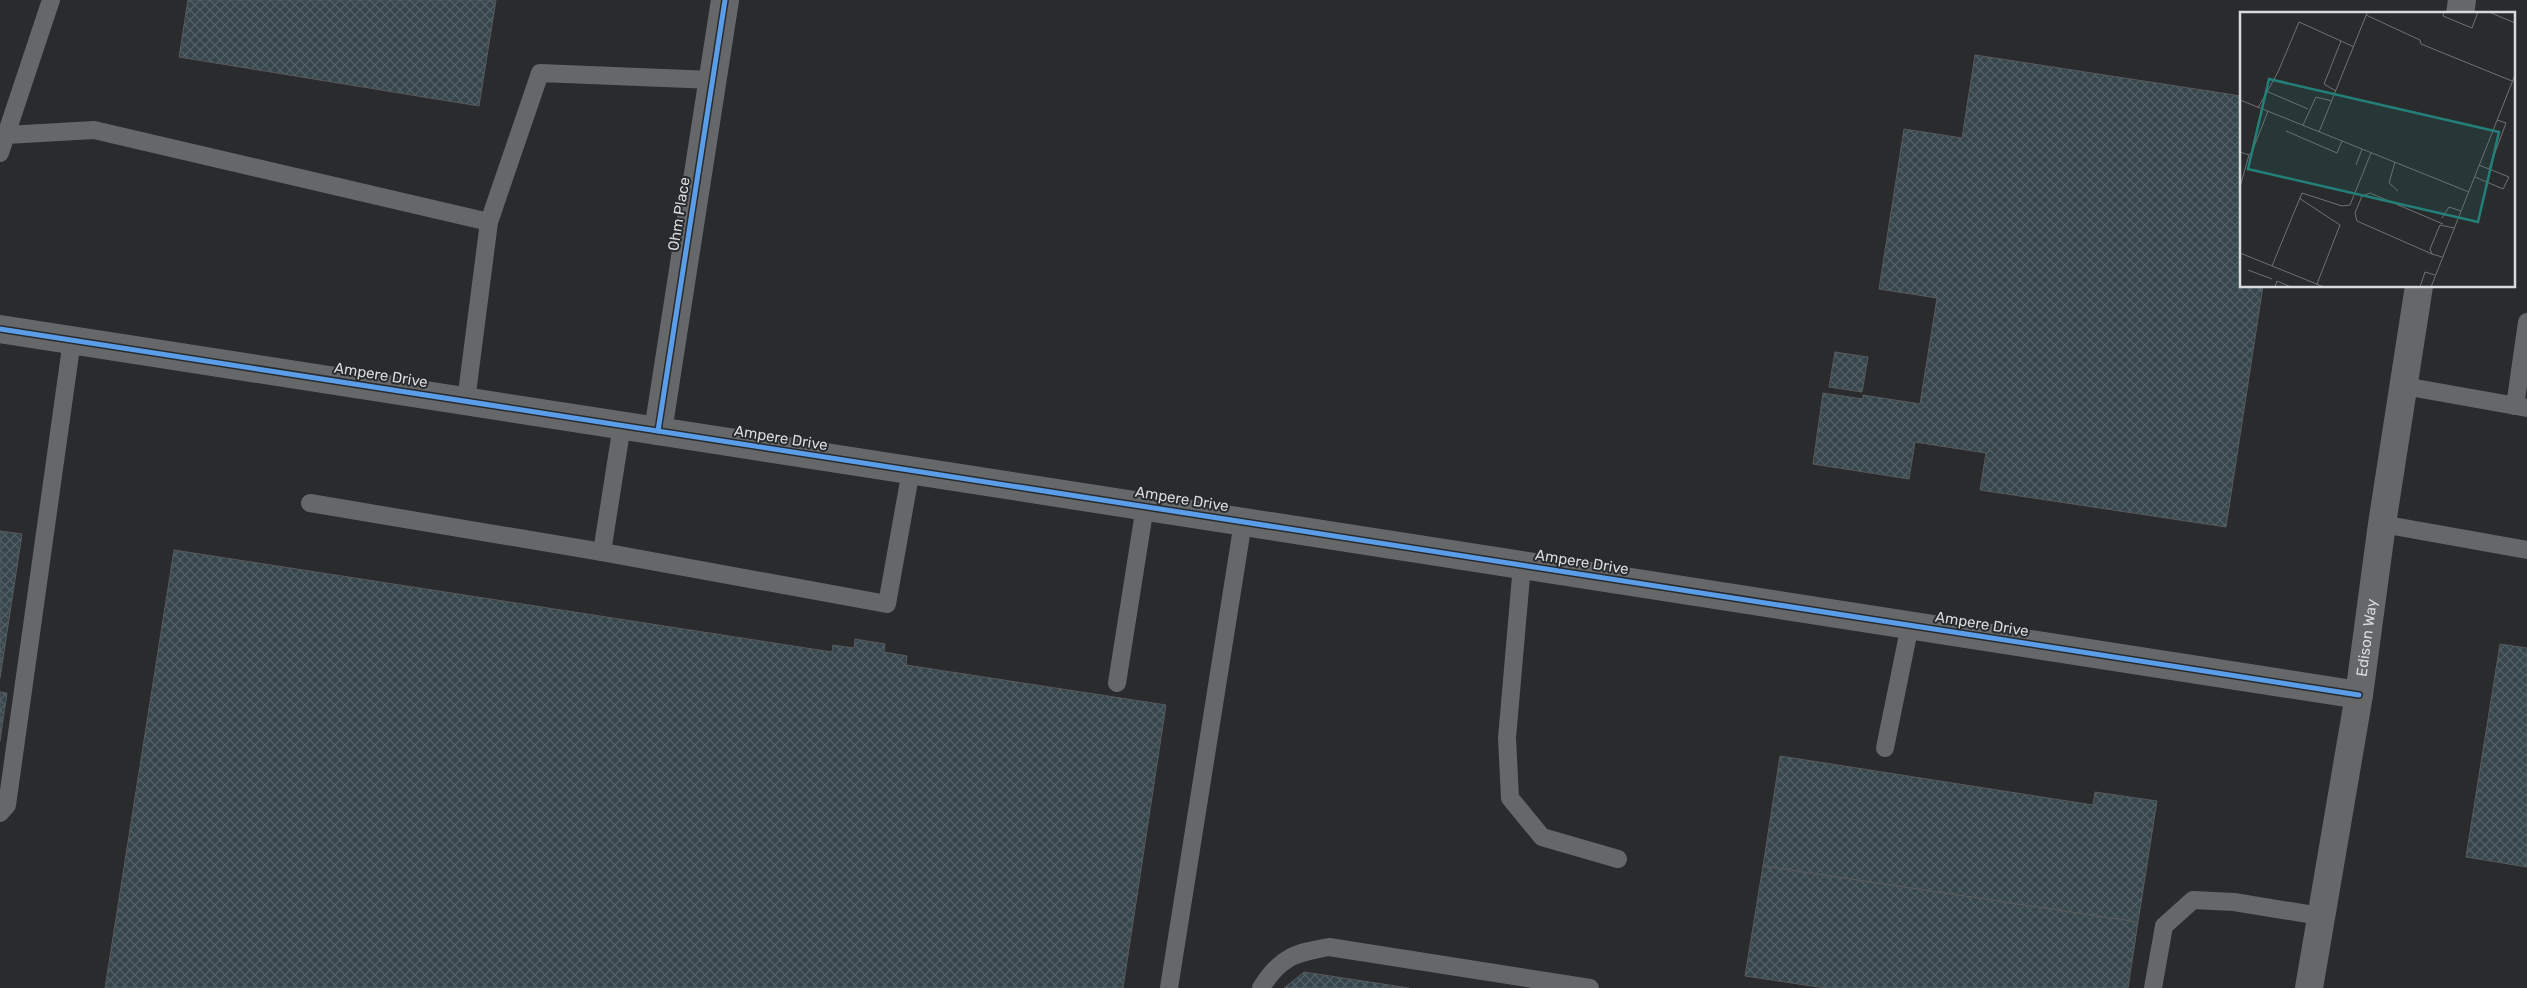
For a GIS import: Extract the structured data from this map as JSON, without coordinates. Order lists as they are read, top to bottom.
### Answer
{
  "streets": {
    "street": ["Ohm Place", "Ampere Drive", "Edison Way"]
  },
  "crossings": [
    ["Ohm Place", "Ampere Drive"],
    ["Ampere Drive", "Edison Way"]
  ]
}
